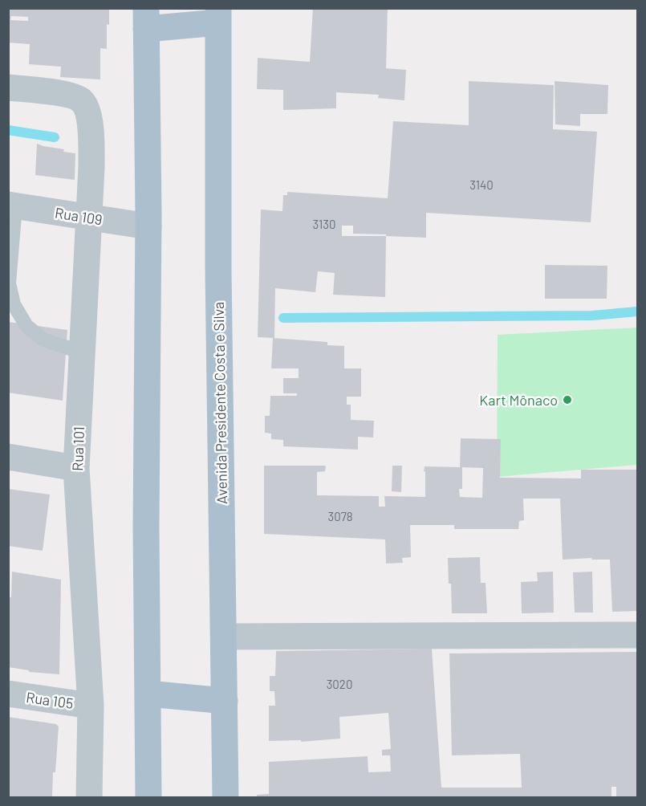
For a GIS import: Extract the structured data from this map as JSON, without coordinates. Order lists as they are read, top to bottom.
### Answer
{
  "streets": {
    "main road": ["Avenida Presidente Costa e Silva"],
    "street": ["Rua 109", "Rua 101", "Rua 105"]
  },
  "crossings": [
    ["Rua 109", "Rua 101"],
    ["Rua 101", "Rua 105"]
  ],
  "places": ["Kart Mônaco"],
  "house_numbers": [
    "3140",
    "3130",
    "3078",
    "3020"
  ]
}
